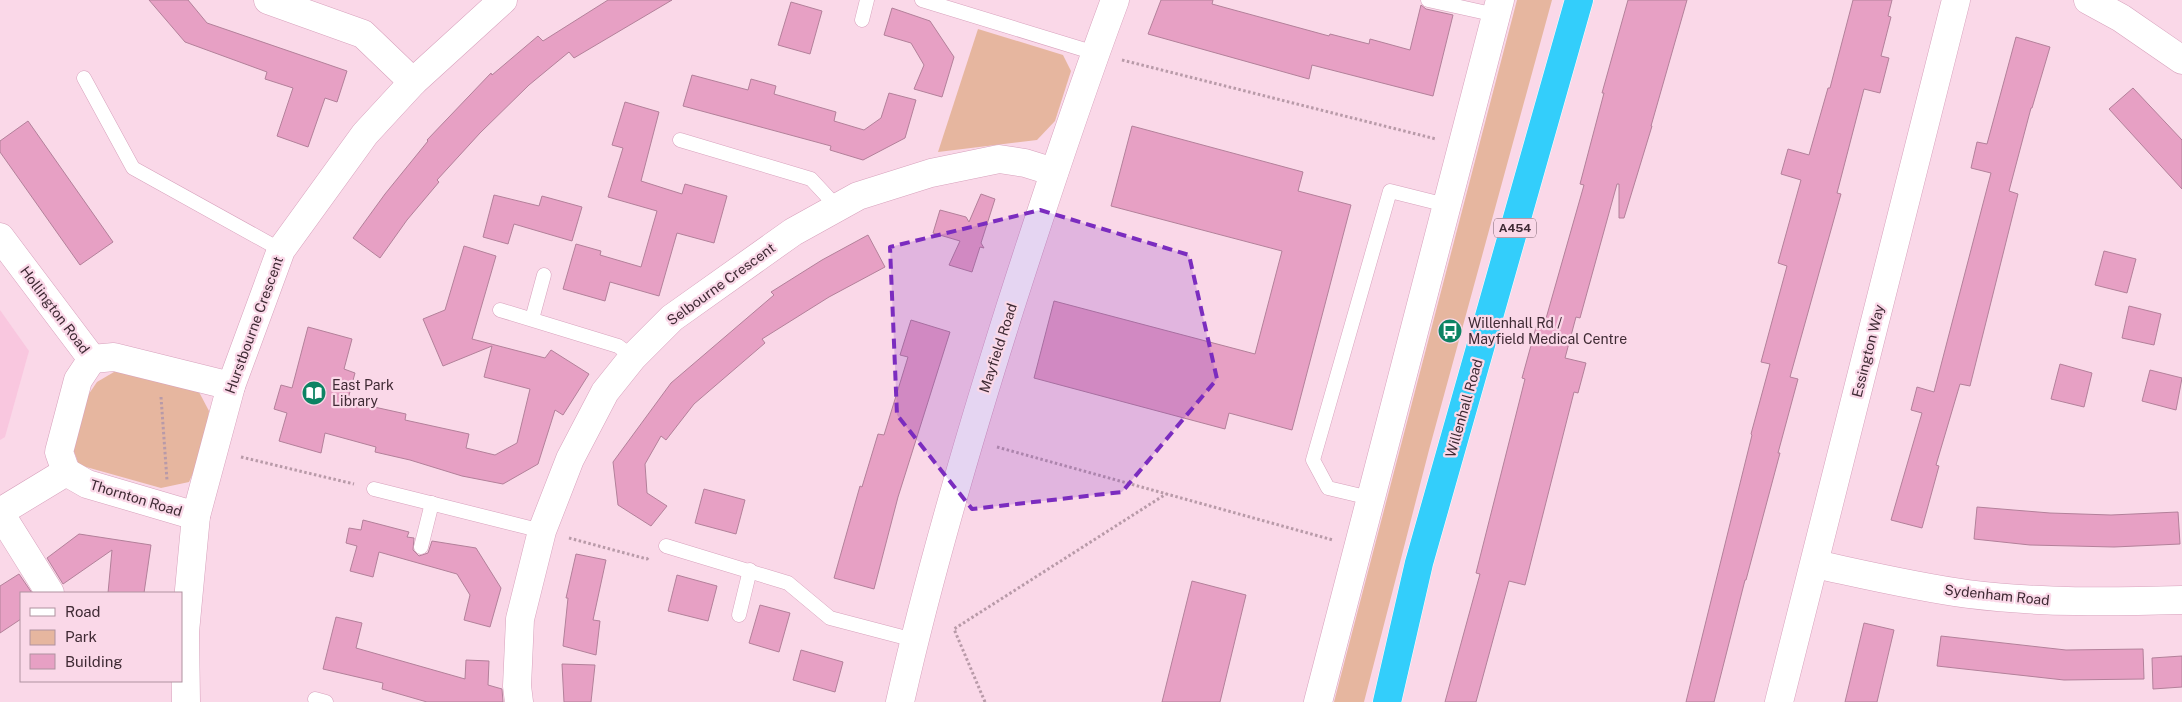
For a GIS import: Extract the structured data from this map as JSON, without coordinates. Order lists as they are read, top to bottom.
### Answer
{
  "streets": {
    "highway": ["A454", "Willenhall Road"],
    "street": [
      "Selbourne Crescent",
      "Hollington Road",
      "Hurstbourne Crescent",
      "Mayfield Road",
      "Essington Way",
      "Thornton Road",
      "Sydenham Road"
    ]
  },
  "crossings": [
    ["Selbourne Crescent", "Mayfield Road"],
    ["Hollington Road", "Hurstbourne Crescent"],
    ["Hollington Road", "Thornton Road"],
    ["Hurstbourne Crescent", "Thornton Road"],
    ["Essington Way", "Sydenham Road"]
  ],
  "places": {
    "bus stop": ["Willenhall Rd / Mayfield Medical Centre"],
    "library": ["East Park Library"]
  },
  "legend": ["Road", "Park", "Building"]
}
